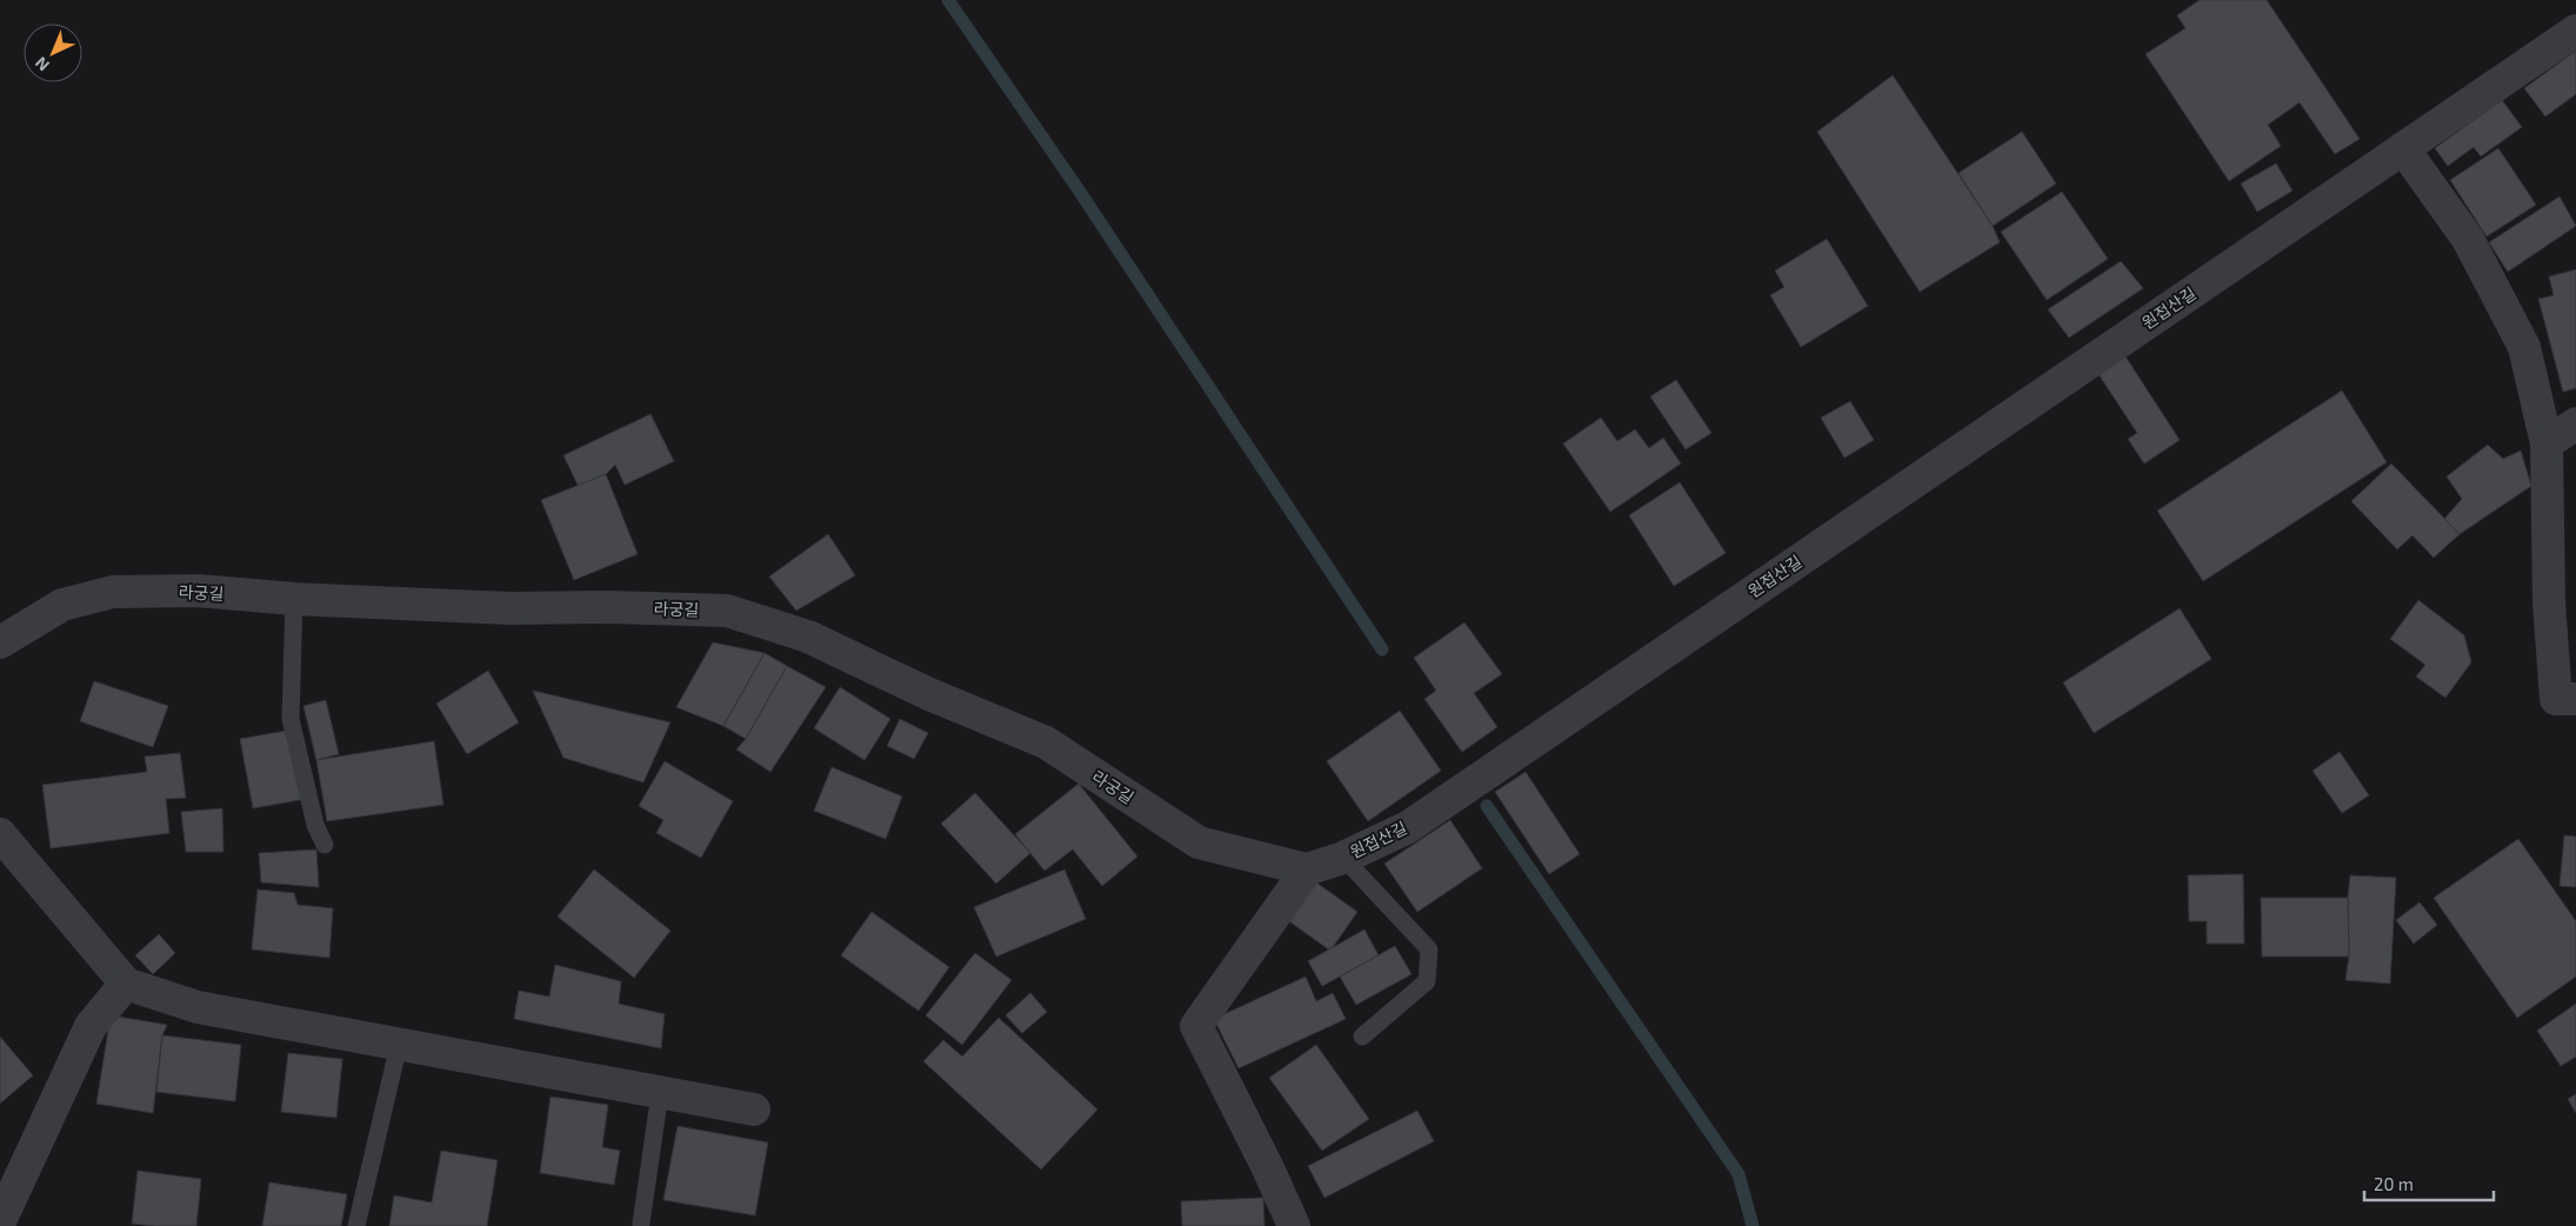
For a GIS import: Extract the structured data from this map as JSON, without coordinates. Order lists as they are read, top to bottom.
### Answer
{
  "streets": {
    "street": ["원접산길", "라궁길"]
  },
  "crossings": [
    ["원접산길", "라궁길"]
  ],
  "scale_bar": "20 m",
  "north": "bottom left"
}
